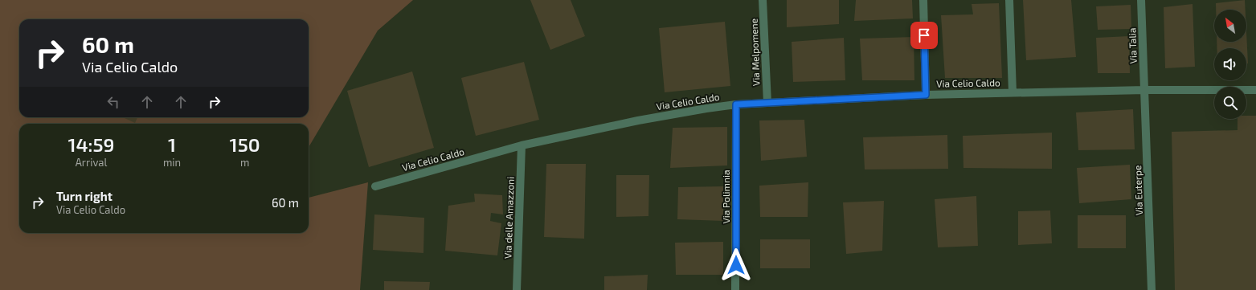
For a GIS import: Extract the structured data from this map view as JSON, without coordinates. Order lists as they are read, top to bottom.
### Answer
{
  "streets": {
    "street": [
      "Via Talia",
      "Via Melpomene",
      "Via Celio Caldo",
      "Via Euterpe",
      "Via Polimnia",
      "Via delle Amazzoni"
    ]
  },
  "crossings": [
    ["Via Talia", "Via Celio Caldo"],
    ["Via Talia", "Via Euterpe"],
    ["Via Melpomene", "Via Celio Caldo"],
    ["Via Celio Caldo", "Via Euterpe"],
    ["Via Celio Caldo", "Via Polimnia"],
    ["Via Celio Caldo", "Via delle Amazzoni"]
  ],
  "north": "top left",
  "page": {
    "turn": ["60 m", "Via Celio Caldo"],
    "eta": [
      "14:59",
      "Arrival",
      "1",
      "min",
      "150",
      "m"
    ],
    "list": [
      {
        "name": "Turn right",
        "note": "Via Celio Caldo",
        "value": "60 m"
      }
    ]
  }
}
